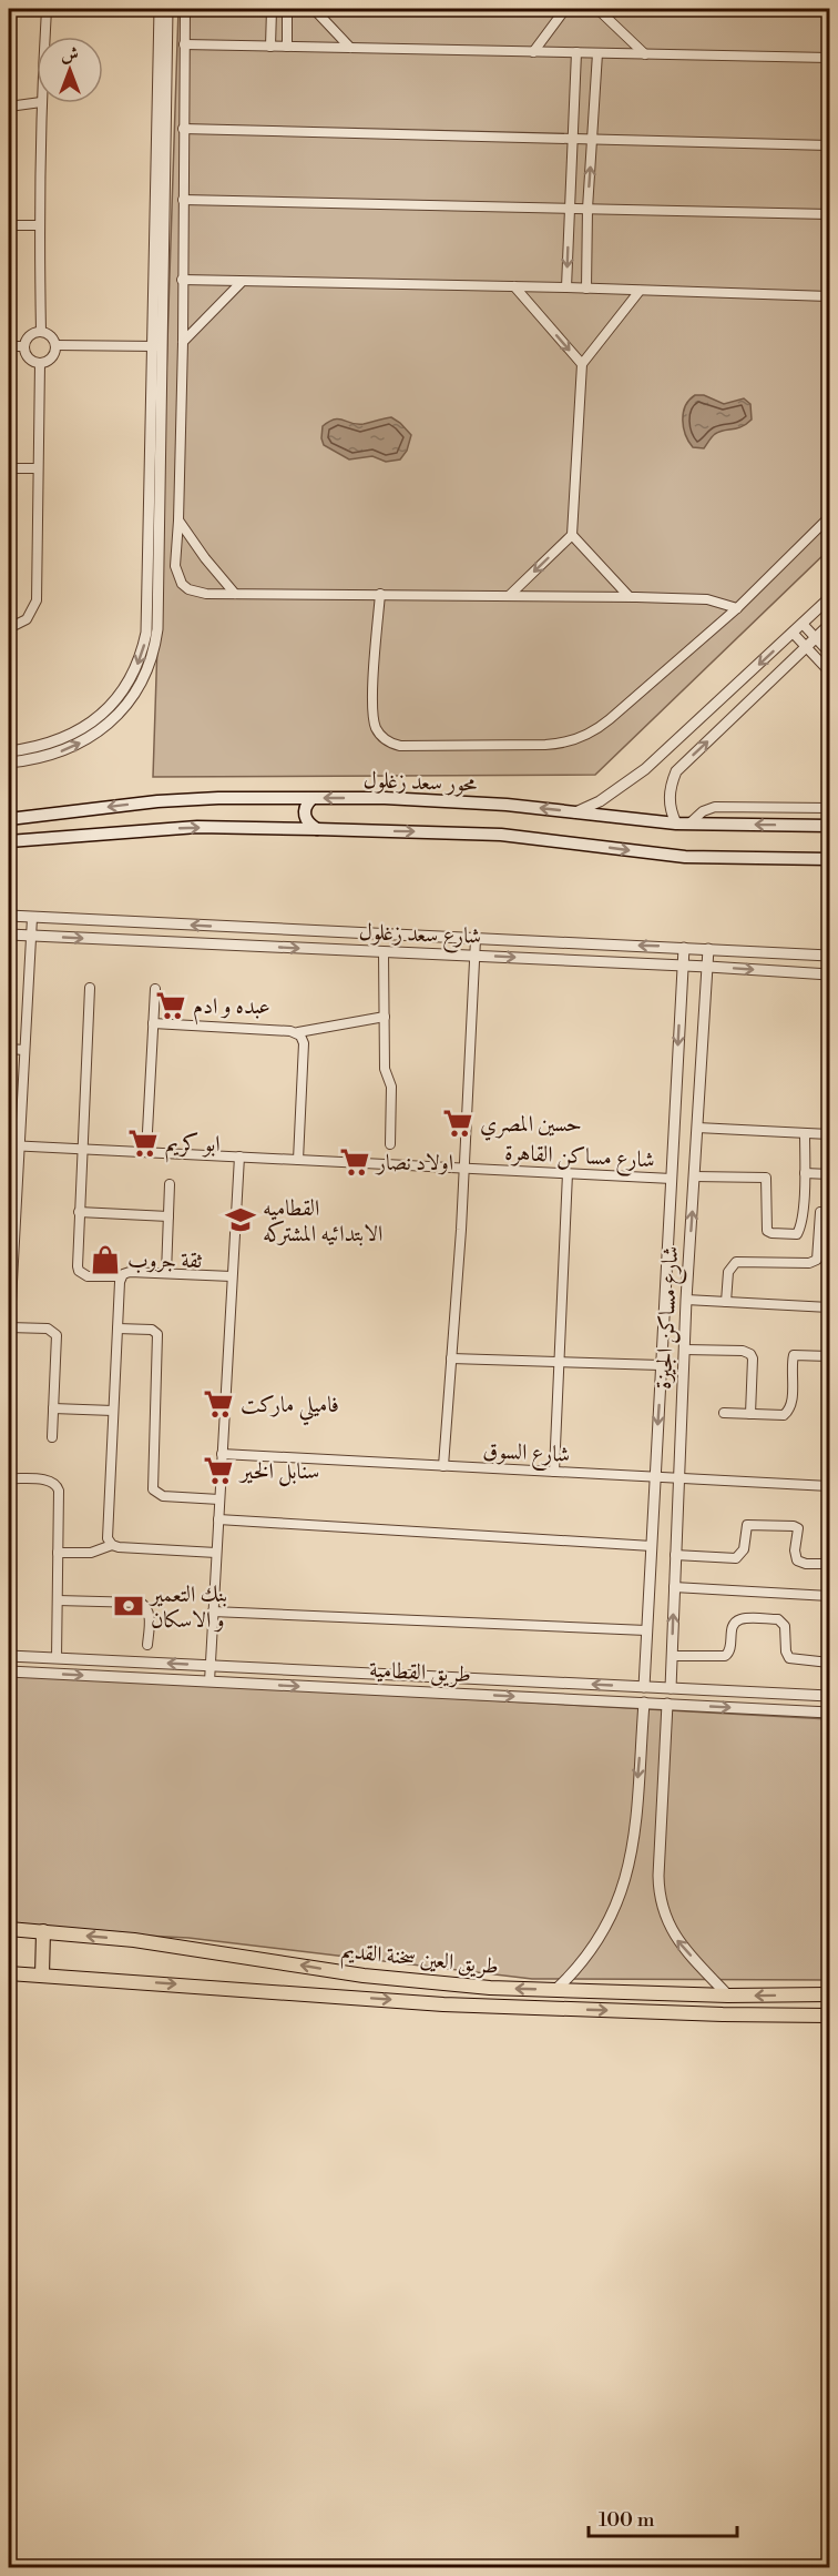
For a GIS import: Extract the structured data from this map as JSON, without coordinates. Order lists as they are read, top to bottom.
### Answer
{
  "streets": {
    "main road": ["محور سعد زغلول", "طريق العين سخنة القديم"],
    "street": [
      "شارع سعد زغلول",
      "شارع مساكن القاهرة",
      "شارع مساكن الجيزة",
      "شارع السوق",
      "طريق القطامية"
    ]
  },
  "crossings": [
    ["شارع سعد زغلول", "شارع مساكن الجيزة"],
    ["شارع مساكن القاهرة", "شارع مساكن الجيزة"],
    ["شارع مساكن الجيزة", "شارع السوق"],
    ["شارع مساكن الجيزة", "طريق القطامية"]
  ],
  "places": {
    "supermarket": [
      "عبده و ادم",
      "حسين المصري",
      "ابو كريم",
      "اولاد نصار",
      "فاميلي ماركت",
      "سنابل الخير"
    ],
    "school or university": ["القطاميه الابتدائيه المشتركه"],
    "shop": ["ثقة جروب"],
    "bank": ["بنك التعمير و الاسكان"]
  },
  "scale_bar": "100 m",
  "north": "top"
}
